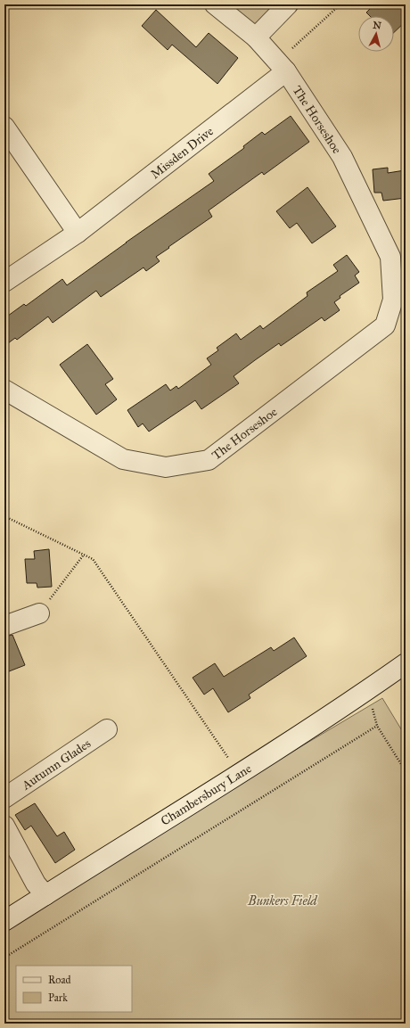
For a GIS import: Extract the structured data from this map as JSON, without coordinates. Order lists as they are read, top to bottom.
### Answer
{
  "streets": {
    "street": [
      "The Horseshoe",
      "Missden Drive",
      "Autumn Glades",
      "Chambersbury Lane"
    ]
  },
  "crossings": [
    ["The Horseshoe", "Missden Drive"]
  ],
  "parks": ["Bunkers Field"],
  "legend": ["Road", "Park"],
  "north": "top"
}
